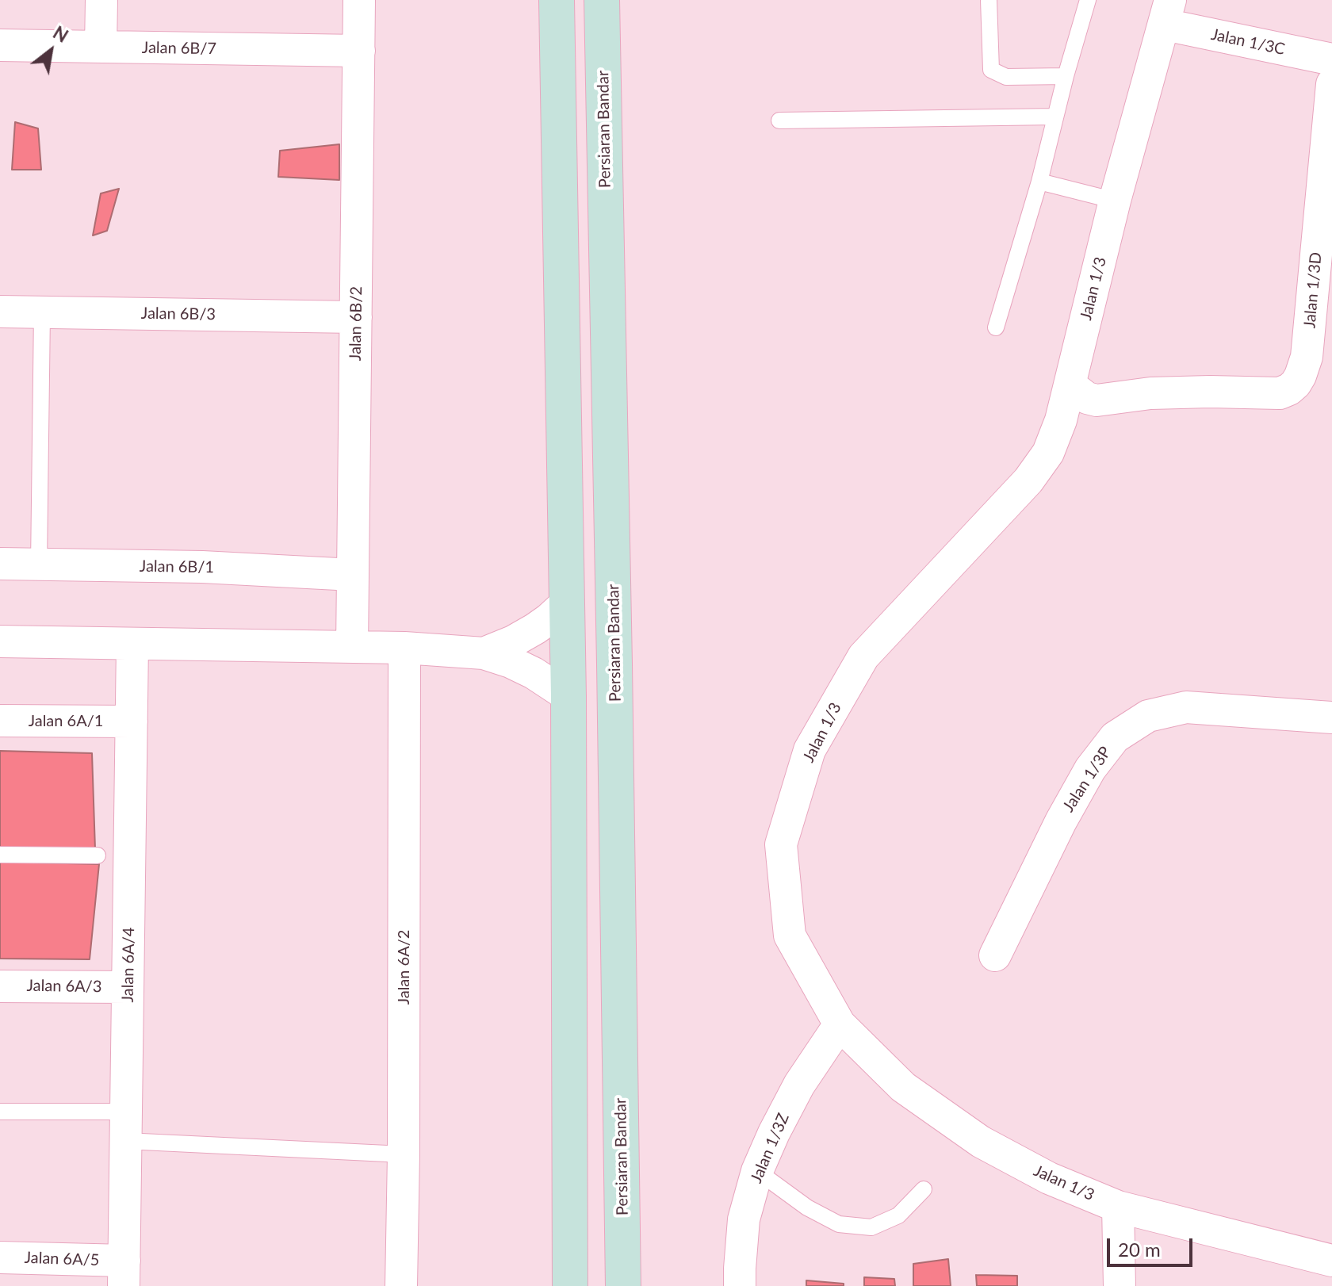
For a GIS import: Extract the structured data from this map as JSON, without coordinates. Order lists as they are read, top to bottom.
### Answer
{
  "streets": {
    "main road": ["Persiaran Bandar"],
    "street": [
      "Jalan 1/3C",
      "Jalan 6B/7",
      "Jalan 1/3",
      "Jalan 1/3D",
      "Jalan 6B/3",
      "Jalan 6B/2",
      "Jalan 6B/1",
      "Jalan 6A/1",
      "Jalan 1/3P",
      "Jalan 6A/4",
      "Jalan 6A/2",
      "Jalan 6A/3",
      "Jalan 1/3Z",
      "Jalan 6A/5"
    ]
  },
  "crossings": [
    ["Jalan 1/3C", "Jalan 1/3"],
    ["Jalan 6B/7", "Jalan 6B/2"],
    ["Jalan 1/3", "Jalan 1/3D"],
    ["Jalan 1/3", "Jalan 1/3Z"],
    ["Jalan 6B/3", "Jalan 6B/2"],
    ["Jalan 6B/2", "Jalan 6B/1"],
    ["Jalan 6A/1", "Jalan 6A/4"],
    ["Jalan 6A/4", "Jalan 6A/3"],
    ["Jalan 6A/4", "Jalan 6A/5"]
  ],
  "scale_bar": "20 m",
  "north": "top right"
}
